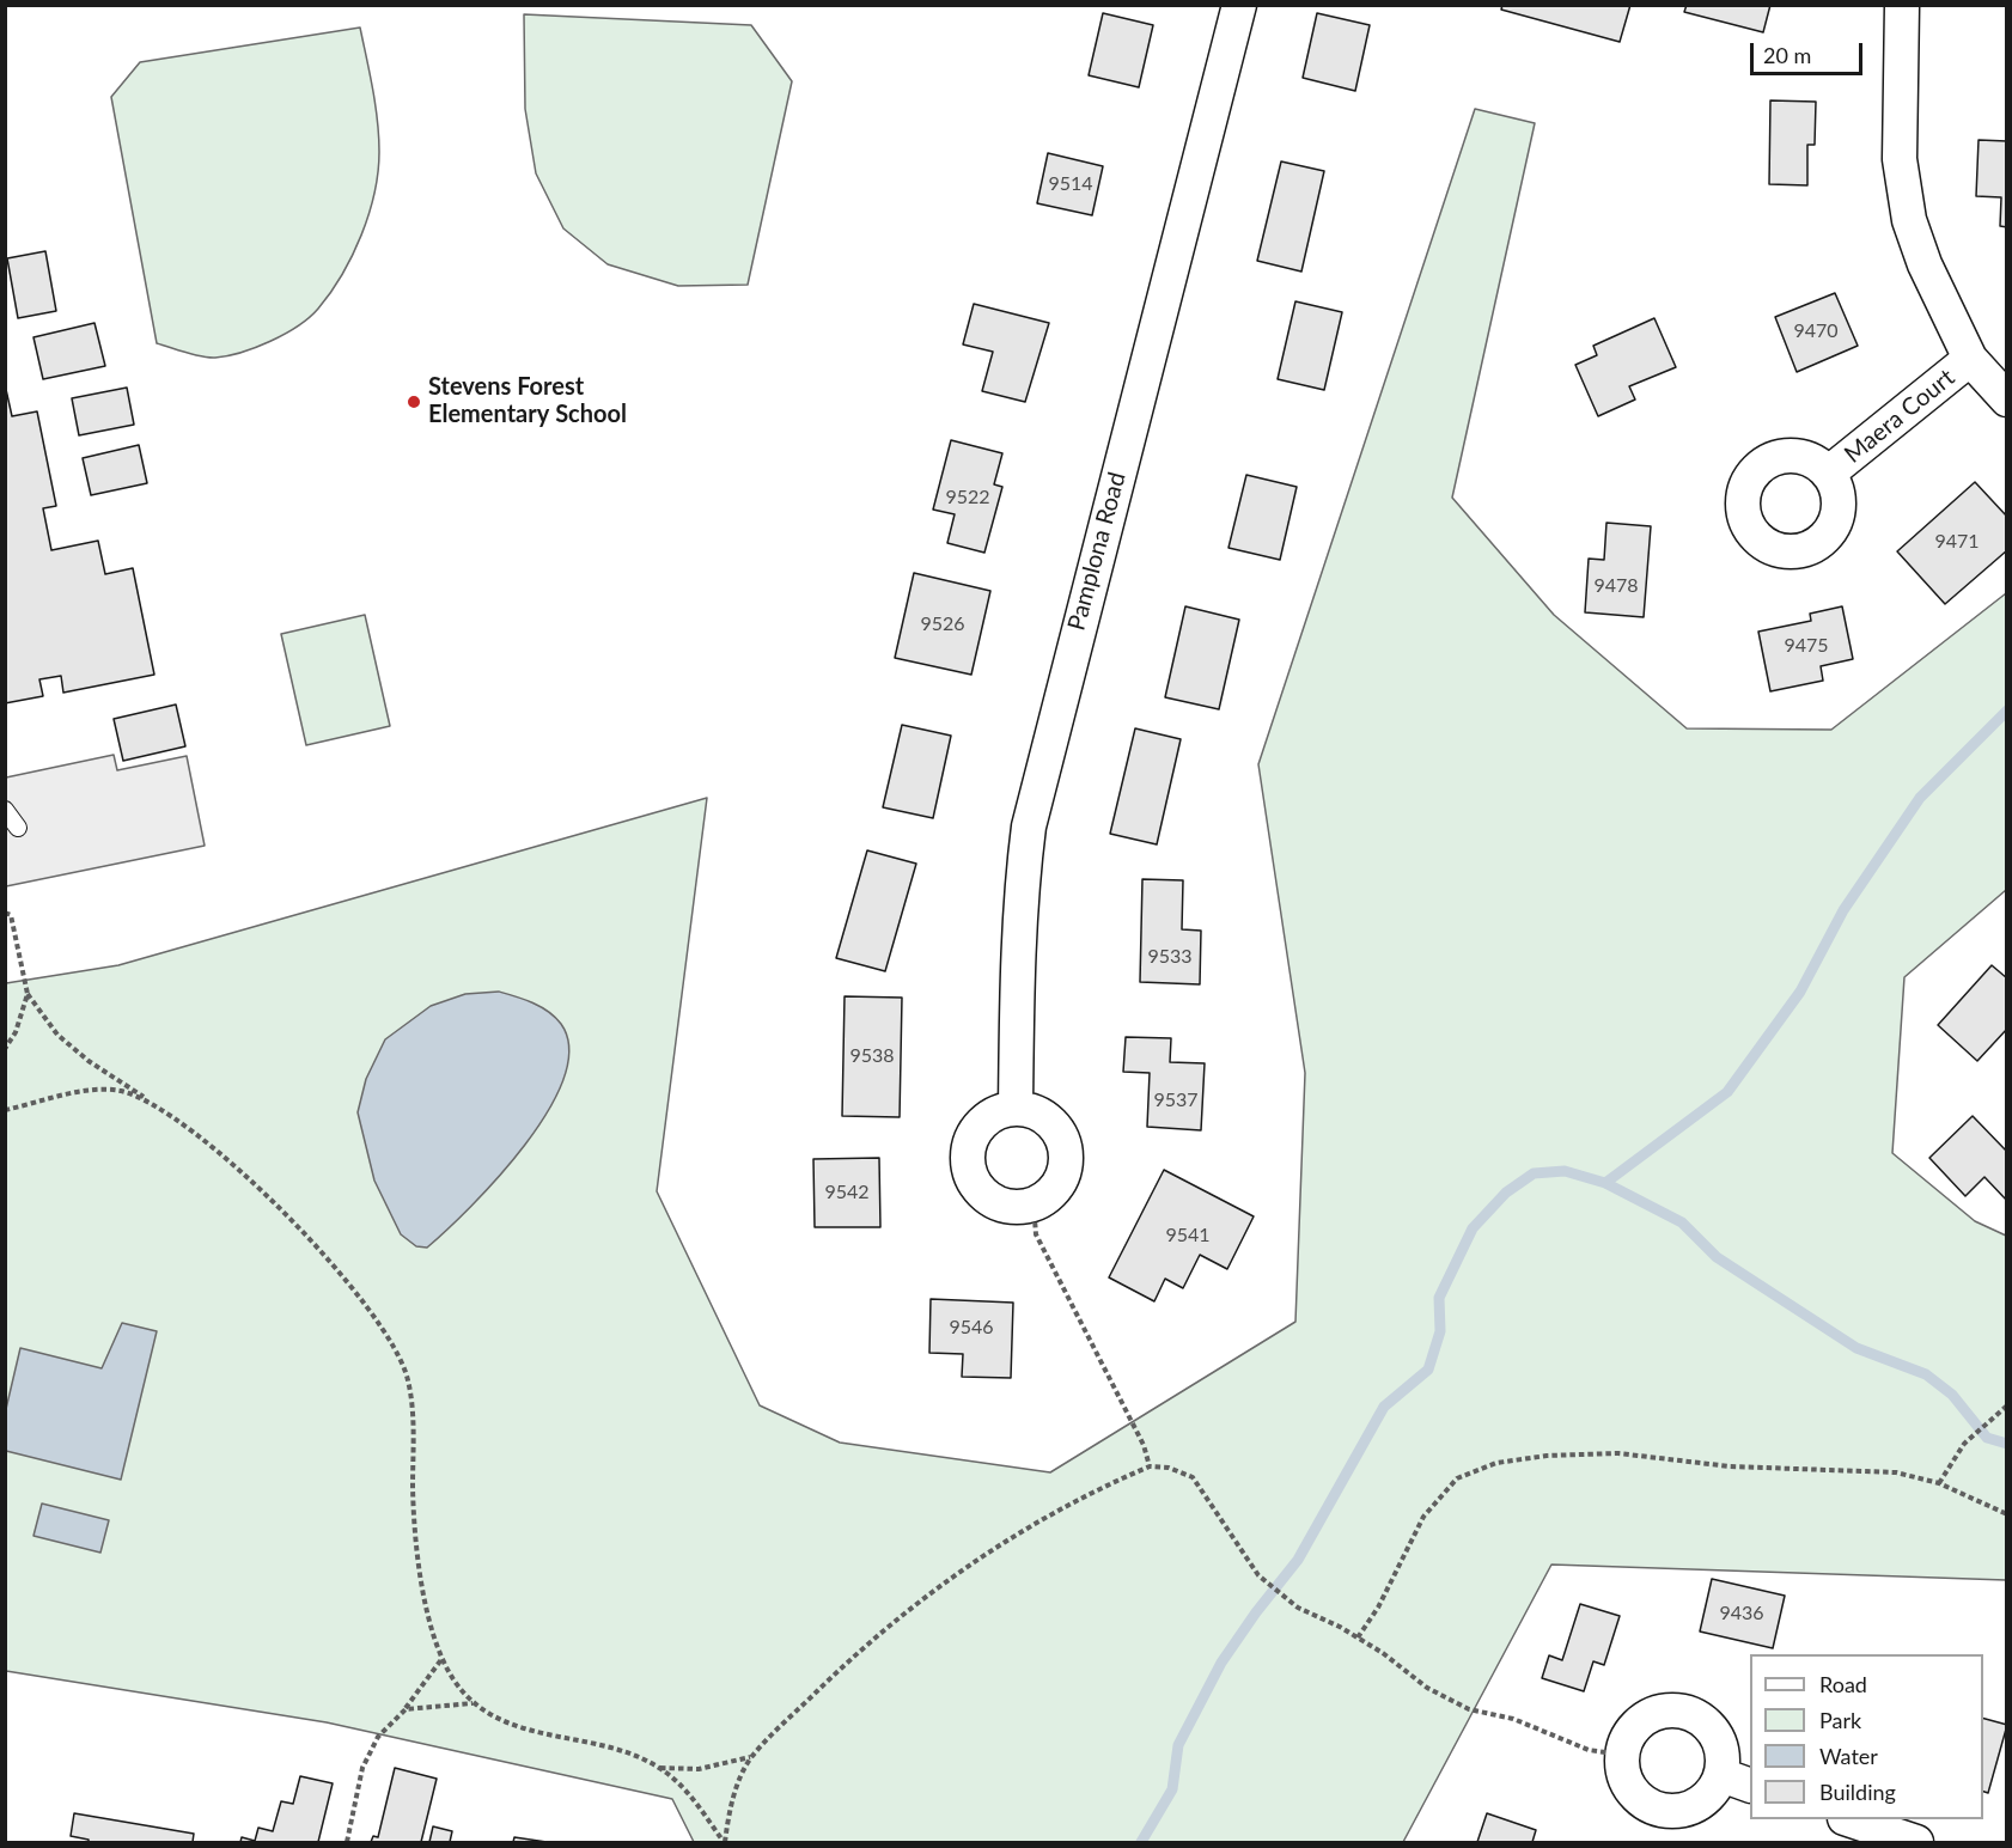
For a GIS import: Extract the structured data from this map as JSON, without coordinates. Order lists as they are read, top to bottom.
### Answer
{
  "streets": {
    "street": ["Maera Court", "Pamplona Road"]
  },
  "places": ["Stevens Forest Elementary School"],
  "house_numbers": [
    "9514",
    "9470",
    "9522",
    "9471",
    "9478",
    "9526",
    "9475",
    "9533",
    "9538",
    "9537",
    "9542",
    "9541",
    "9546",
    "9436"
  ],
  "legend": [
    "Road",
    "Park",
    "Water",
    "Building"
  ],
  "scale_bar": "20 m"
}
